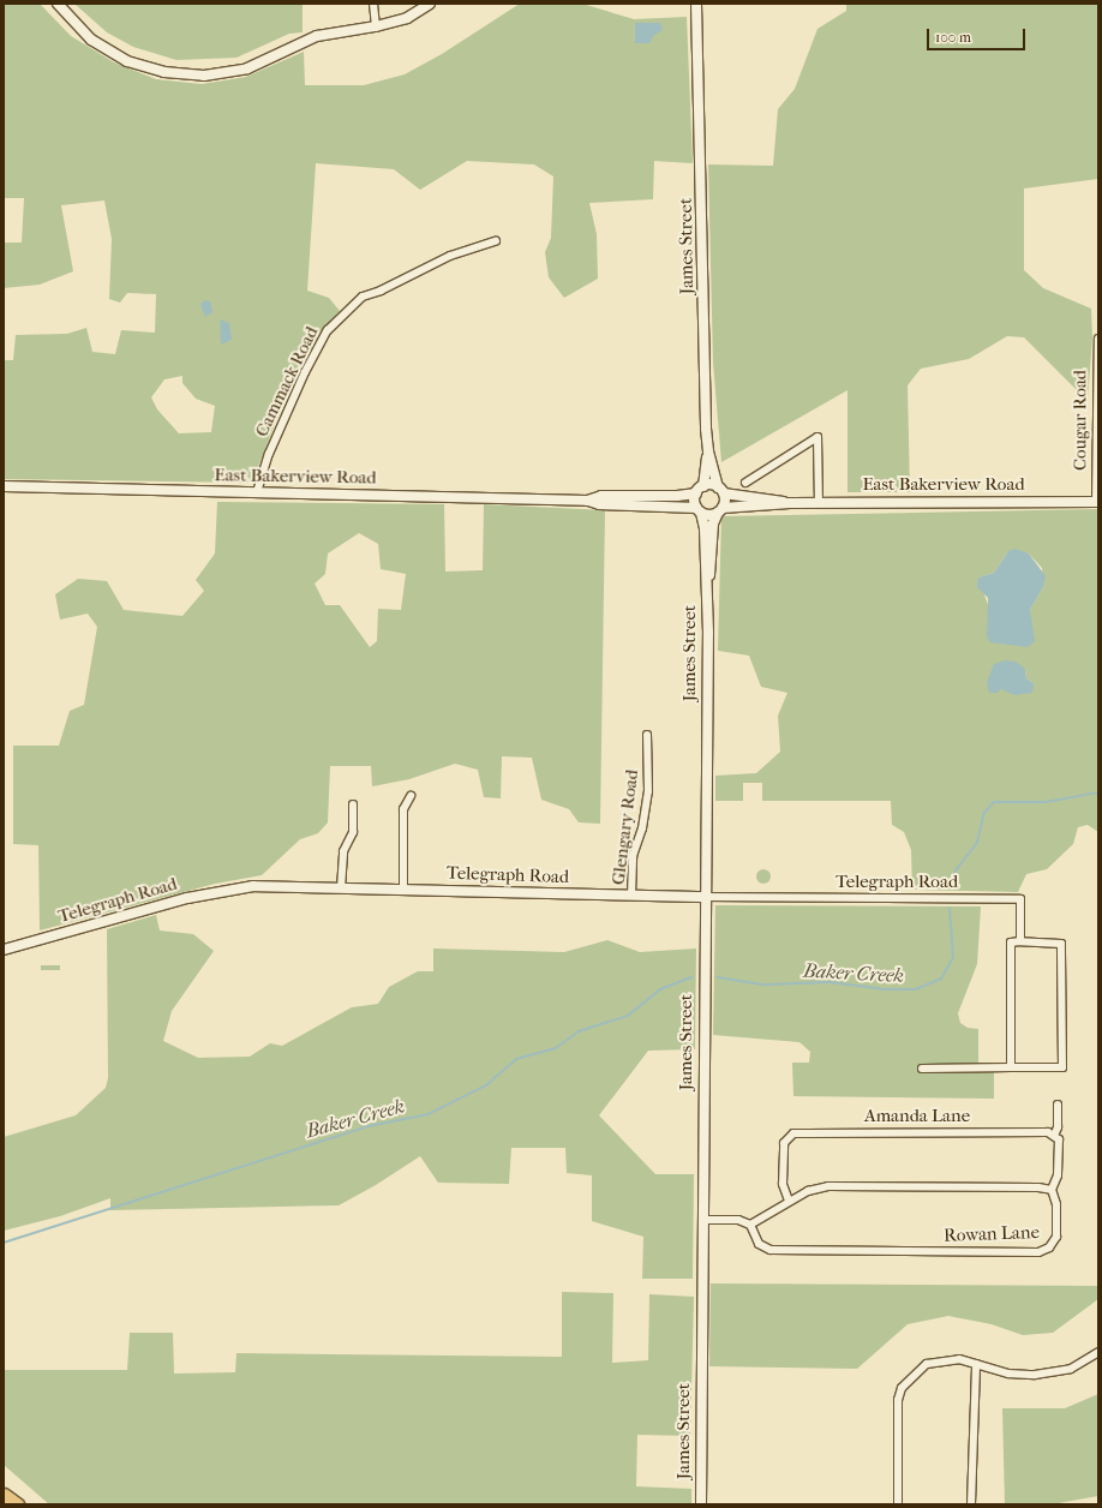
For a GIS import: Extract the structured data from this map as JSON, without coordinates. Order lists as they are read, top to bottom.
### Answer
{
  "streets": {
    "main road": ["James Street", "East Bakerview Road", "Telegraph Road"],
    "street": [
      "Cammack Road",
      "Cougar Road",
      "Glengary Road",
      "Amanda Lane",
      "Rowan Lane"
    ]
  },
  "crossings": [
    ["James Street", "East Bakerview Road"],
    ["James Street", "Telegraph Road"],
    ["Cammack Road", "East Bakerview Road"],
    ["Cougar Road", "East Bakerview Road"],
    ["Glengary Road", "Telegraph Road"]
  ],
  "water": ["Baker Creek"],
  "scale_bar": "100 m"
}
